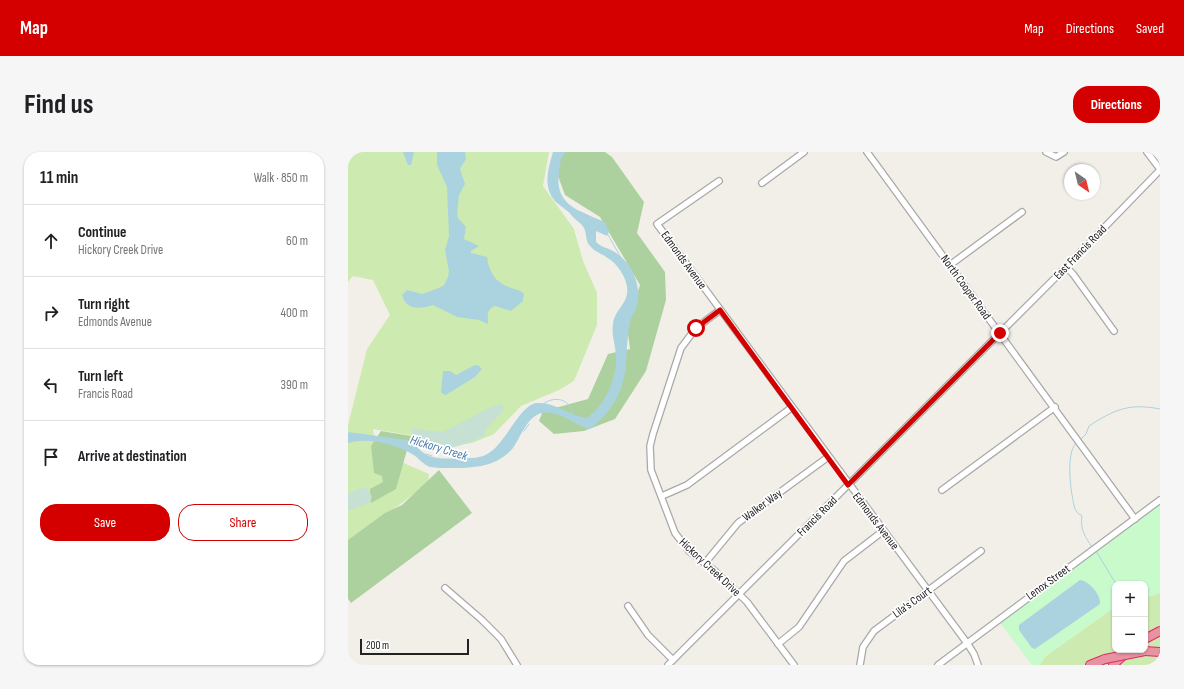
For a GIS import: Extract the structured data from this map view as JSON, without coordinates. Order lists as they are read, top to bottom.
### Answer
{
  "streets": {
    "street": [
      "East Francis Road",
      "Edmonds Avenue",
      "North Cooper Road",
      "Walker Way",
      "Francis Road",
      "Hickory Creek Drive",
      "Lenox Street",
      "Lila's Court"
    ]
  },
  "crossings": [
    ["East Francis Road", "North Cooper Road"],
    ["East Francis Road", "Francis Road"],
    ["Edmonds Avenue", "Walker Way"],
    ["Edmonds Avenue", "Francis Road"],
    ["Edmonds Avenue", "Hickory Creek Drive"],
    ["Edmonds Avenue", "Lenox Street"],
    ["Edmonds Avenue", "Lila's Court"],
    ["North Cooper Road", "Francis Road"],
    ["North Cooper Road", "Lenox Street"],
    ["Walker Way", "Hickory Creek Drive"],
    ["Francis Road", "Hickory Creek Drive"]
  ],
  "water": ["Hickory Creek"],
  "scale_bar": "200 m",
  "north": "bottom right",
  "page": {
    "header": "Map",
    "nav": ["Map", "Directions", "Saved"],
    "buttons": [
      "Directions",
      ["Save", "Share"]
    ],
    "title": "Find us",
    "heading": ["11 min", "Walk · 850 m"],
    "list": [
      ["Continue", "Hickory Creek Drive", "60 m"],
      ["Turn right", "Edmonds Avenue", "400 m"],
      ["Turn left", "Francis Road", "390 m"],
      "Arrive at destination"
    ],
    "map_buttons": ["+", "−"],
    "scale": "200 m"
  }
}
